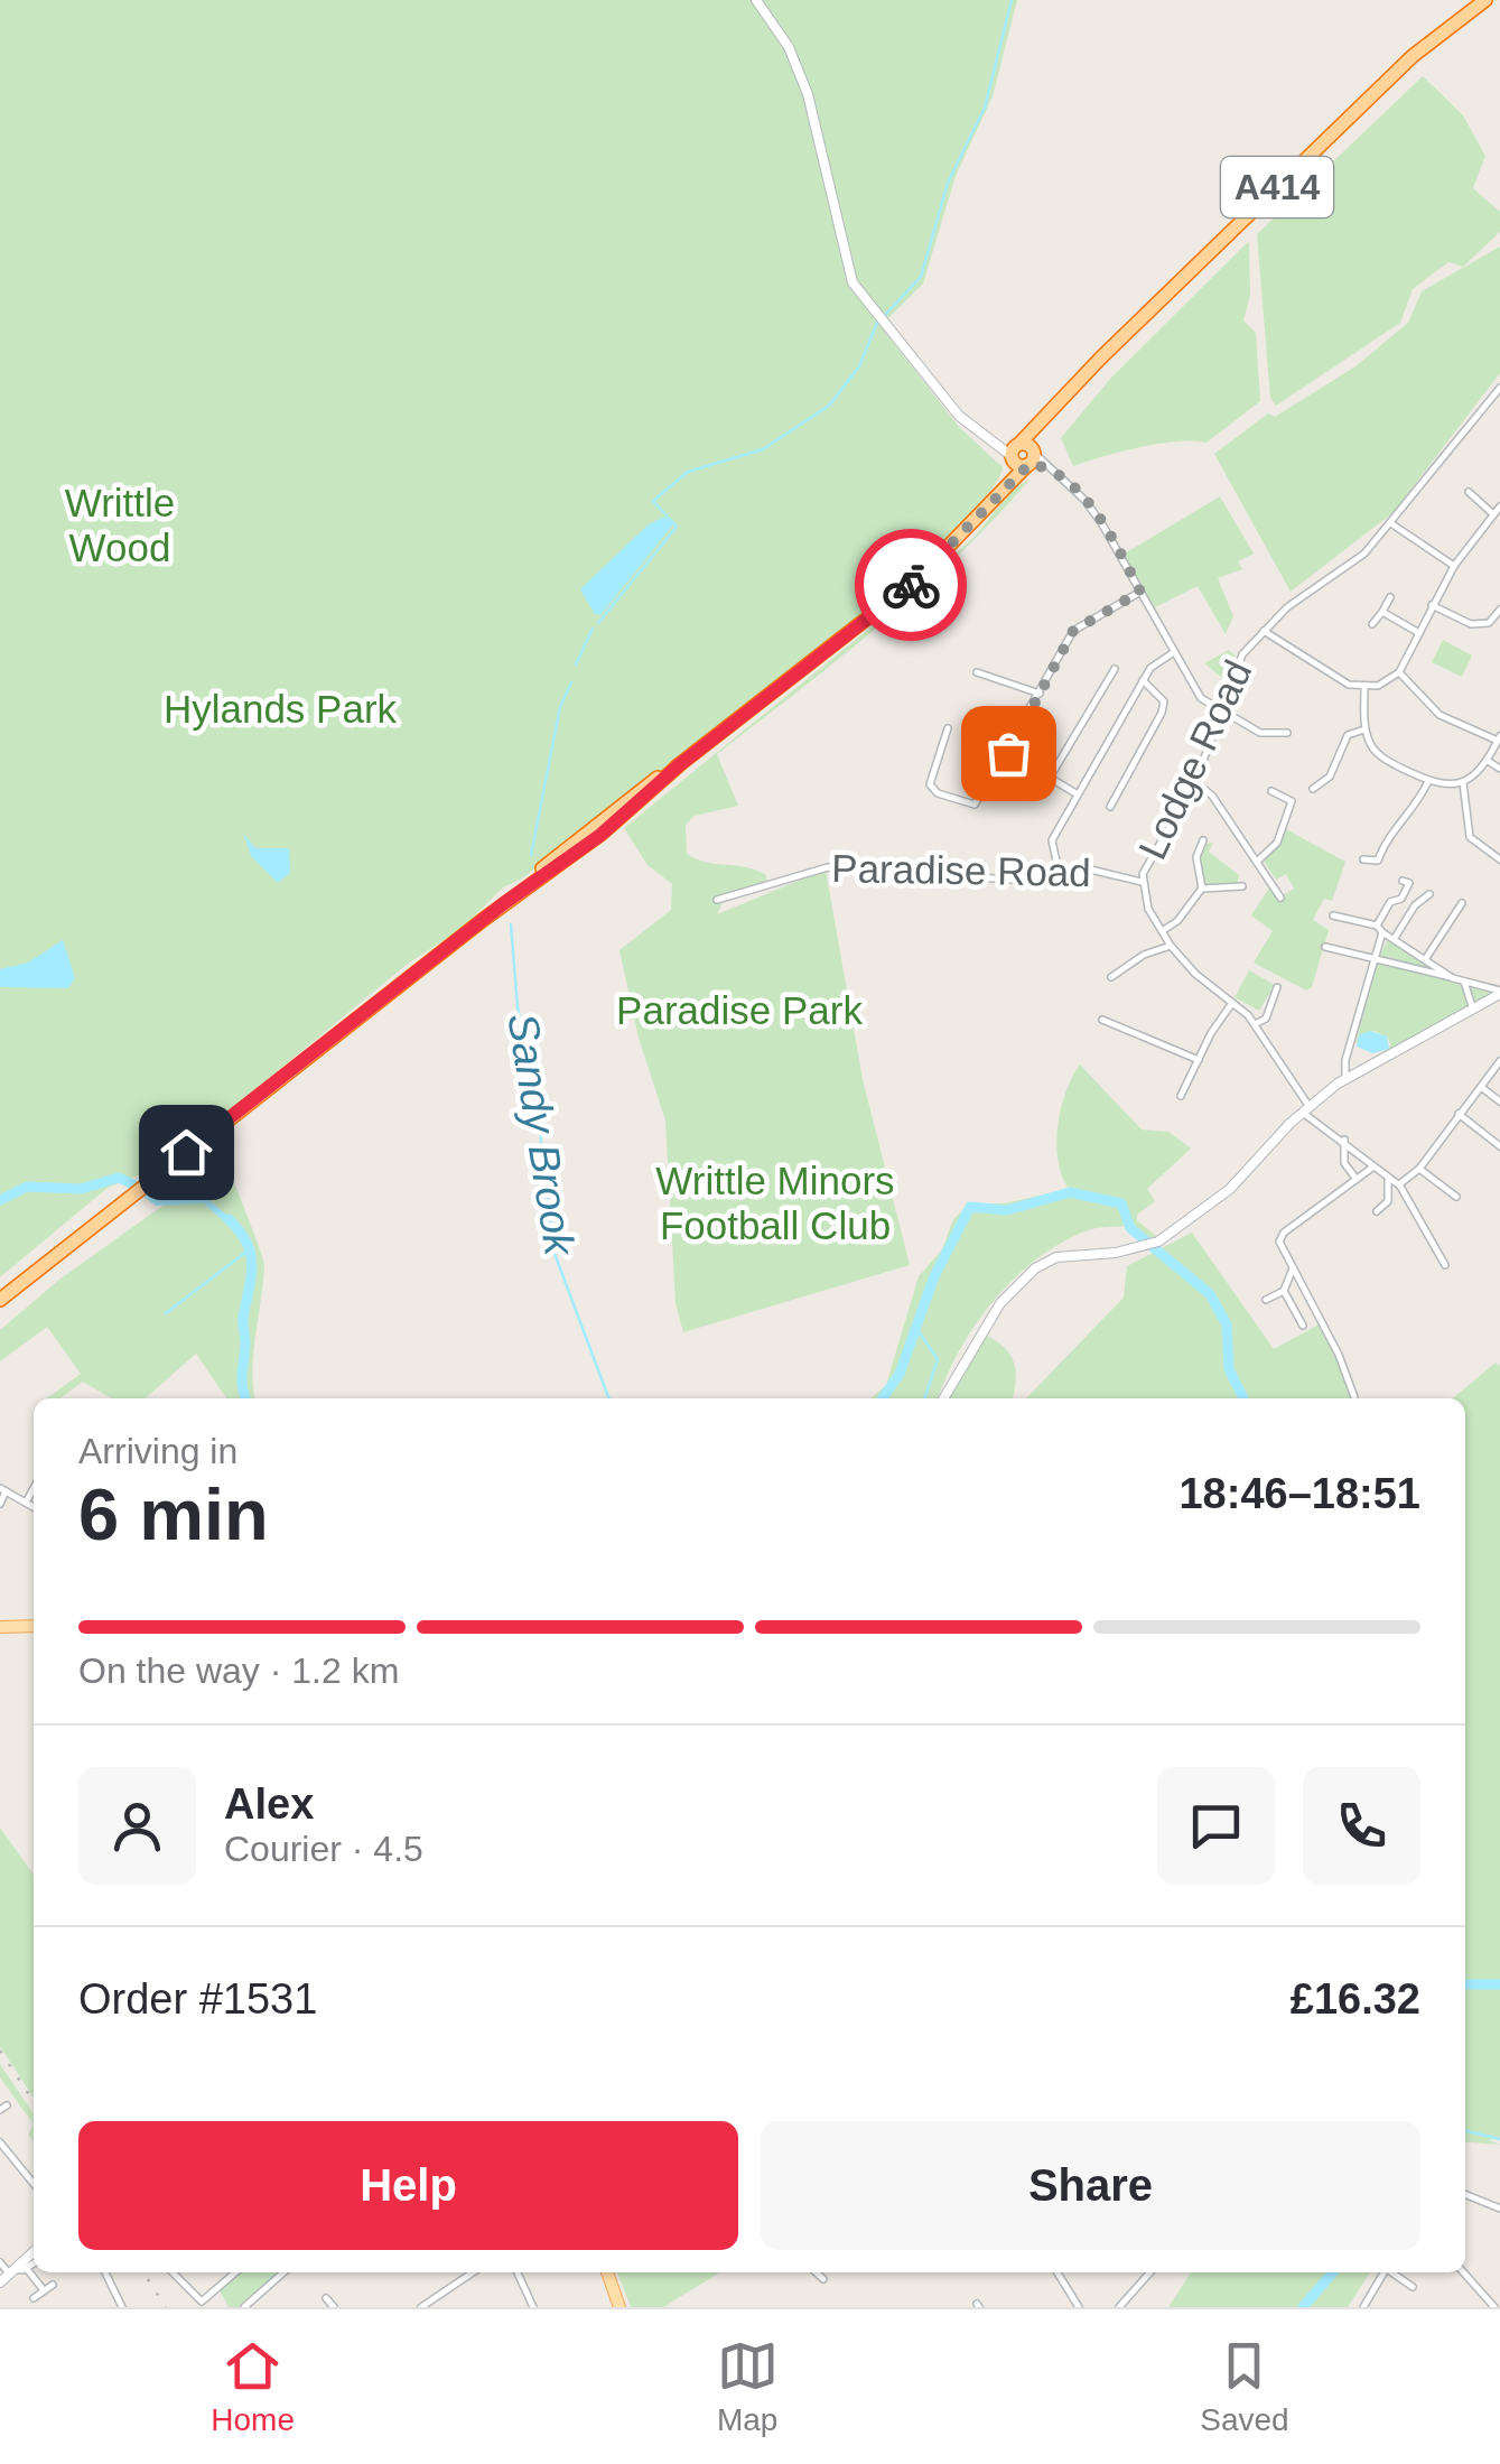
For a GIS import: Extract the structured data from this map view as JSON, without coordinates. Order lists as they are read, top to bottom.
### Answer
{
  "streets": {
    "highway": ["A414"],
    "street": ["Lodge Road", "Paradise Road"]
  },
  "crossings": [
    ["Lodge Road", "Paradise Road"]
  ],
  "water": ["Sandy Brook"],
  "parks": [
    "Writtle Wood",
    "Hylands Park",
    "Paradise Park",
    "Writtle Minors Football Club"
  ],
  "page": {
    "heading": ["6 min", "Arriving in", "18:46–18:51"],
    "panel": [
      "Alex",
      "Courier · 4.5",
      "Order #1531",
      "£16.32"
    ],
    "bar": "On the way · 1.2 km",
    "buttons": ["Help", "Share"],
    "tabs": ["Home", "Map", "Saved"]
  }
}
